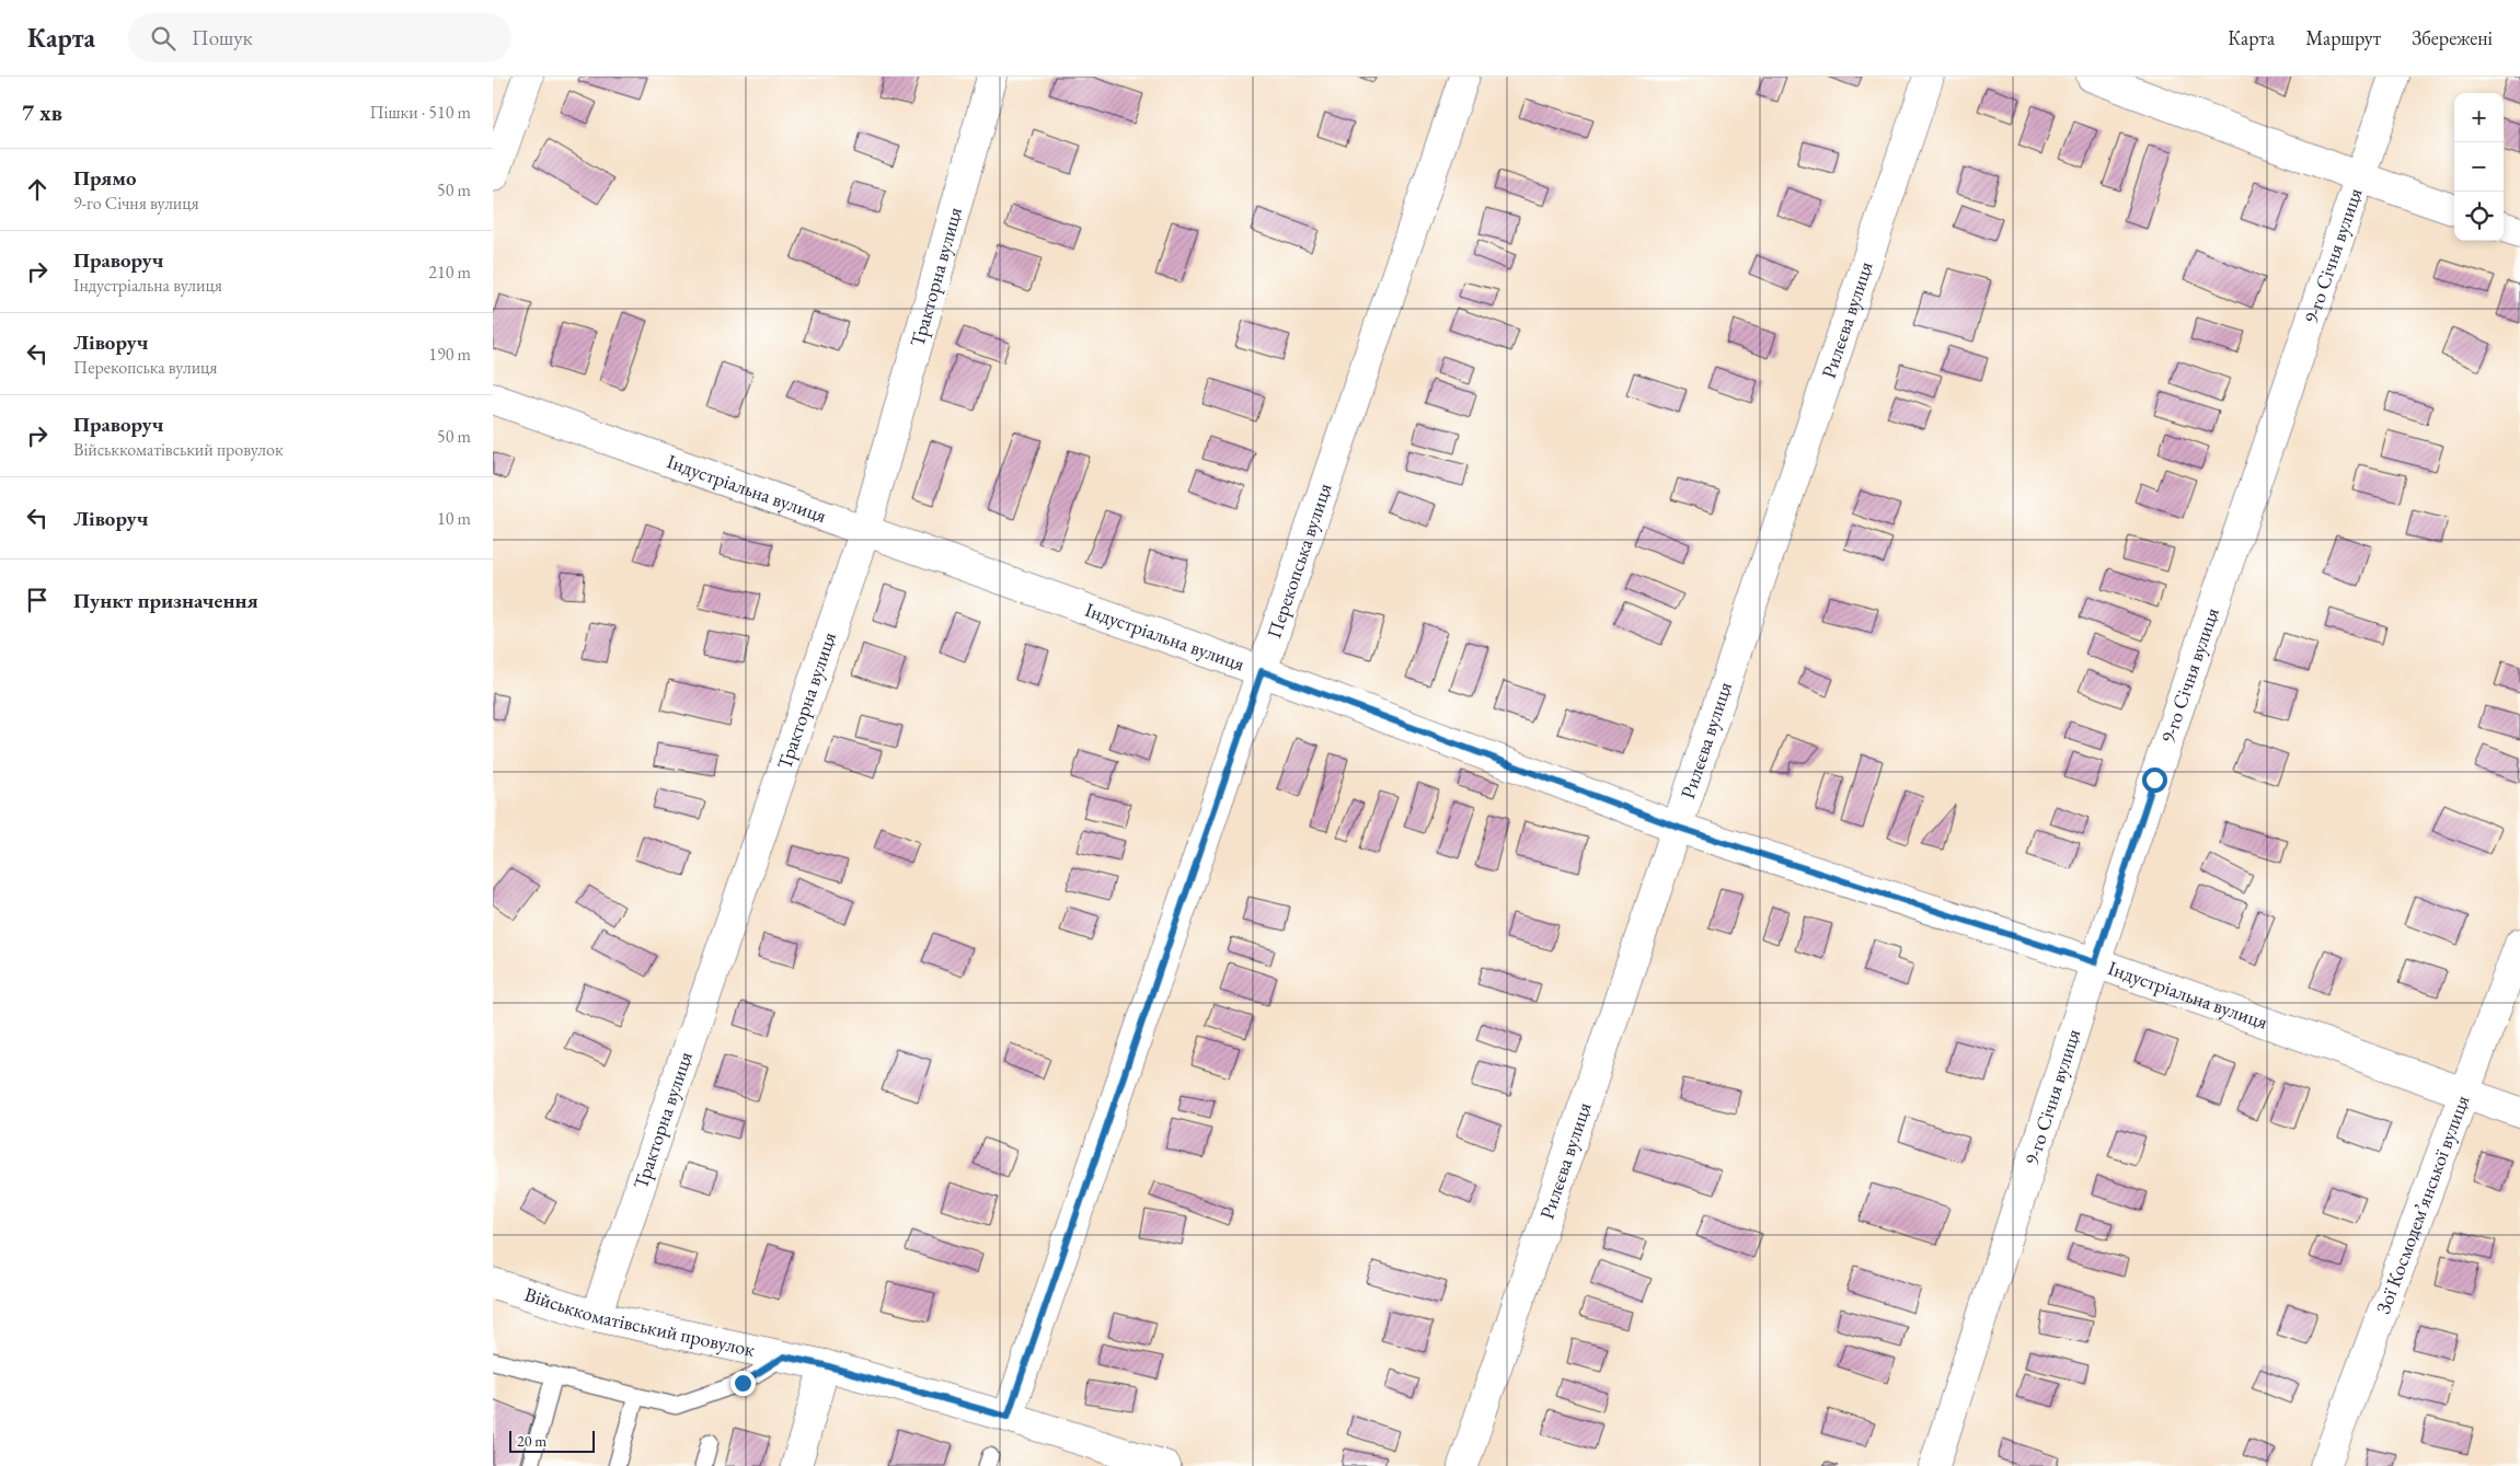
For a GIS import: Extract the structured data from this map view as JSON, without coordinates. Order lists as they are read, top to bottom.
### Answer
{
  "streets": {
    "street": [
      "9-го Січня вулиця",
      "Тракторна вулиця",
      "Рилєєва вулиця",
      "Індустріальна вулиця",
      "Перекопська вулиця",
      "Зої Космодем’янської вулиця",
      "Військкоматівський провулок"
    ]
  },
  "crossings": [
    ["9-го Січня вулиця", "Індустріальна вулиця"],
    ["Тракторна вулиця", "Індустріальна вулиця"],
    ["Тракторна вулиця", "Військкоматівський провулок"],
    ["Рилєєва вулиця", "Індустріальна вулиця"],
    ["Індустріальна вулиця", "Перекопська вулиця"],
    ["Індустріальна вулиця", "Зої Космодем’янської вулиця"],
    ["Перекопська вулиця", "Військкоматівський провулок"]
  ],
  "scale_bar": "20 m",
  "page": {
    "header": "Карта",
    "search": "Пошук",
    "nav": ["Карта", "Маршрут", "Збережені"],
    "heading": ["7 хв", "Пішки · 510 m"],
    "map_buttons": ["+", "−"],
    "list": [
      ["Прямо", "9-го Січня вулиця", "50 m"],
      ["Праворуч", "Індустріальна вулиця", "210 m"],
      ["Ліворуч", "Перекопська вулиця", "190 m"],
      ["Праворуч", "Військкоматівський провулок", "50 m"],
      ["Ліворуч", "10 m"],
      "Пункт призначення"
    ],
    "scale": "20 m"
  }
}
